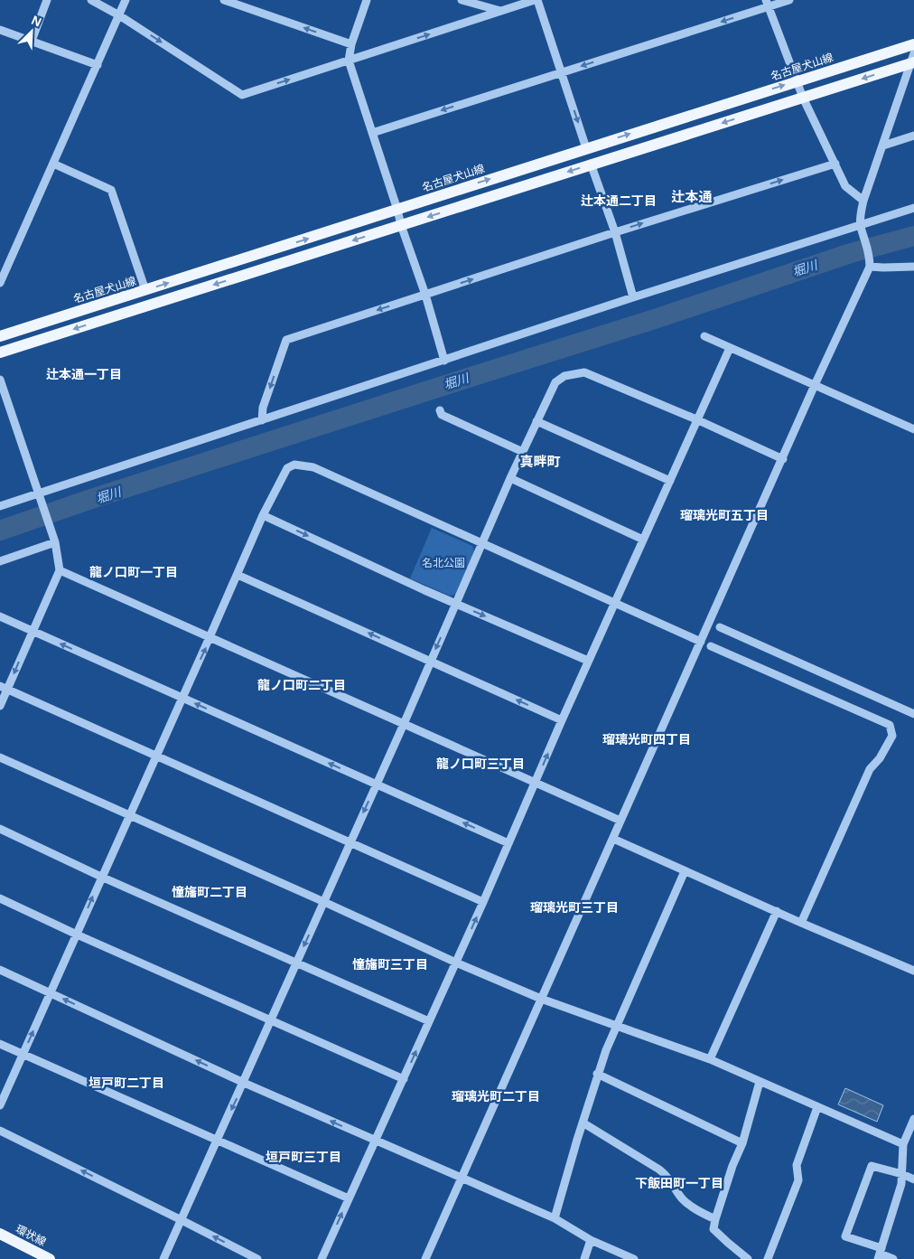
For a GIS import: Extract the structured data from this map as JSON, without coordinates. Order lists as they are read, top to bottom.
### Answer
{
  "streets": {
    "main road": ["名古屋犬山線", "環状線"]
  },
  "districts": [
    "辻本通",
    "辻本通二丁目",
    "辻本通一丁目",
    "真畔町",
    "瑠璃光町五丁目",
    "龍ノ口町一丁目",
    "龍ノ口町二丁目",
    "瑠璃光町四丁目",
    "龍ノ口町三丁目",
    "憧旛町二丁目",
    "瑠璃光町三丁目",
    "憧旛町三丁目",
    "垣戸町二丁目",
    "瑠璃光町二丁目",
    "垣戸町三丁目",
    "下飯田町一丁目"
  ],
  "water": ["堀川"],
  "parks": ["名北公園"],
  "north": "top right"
}
